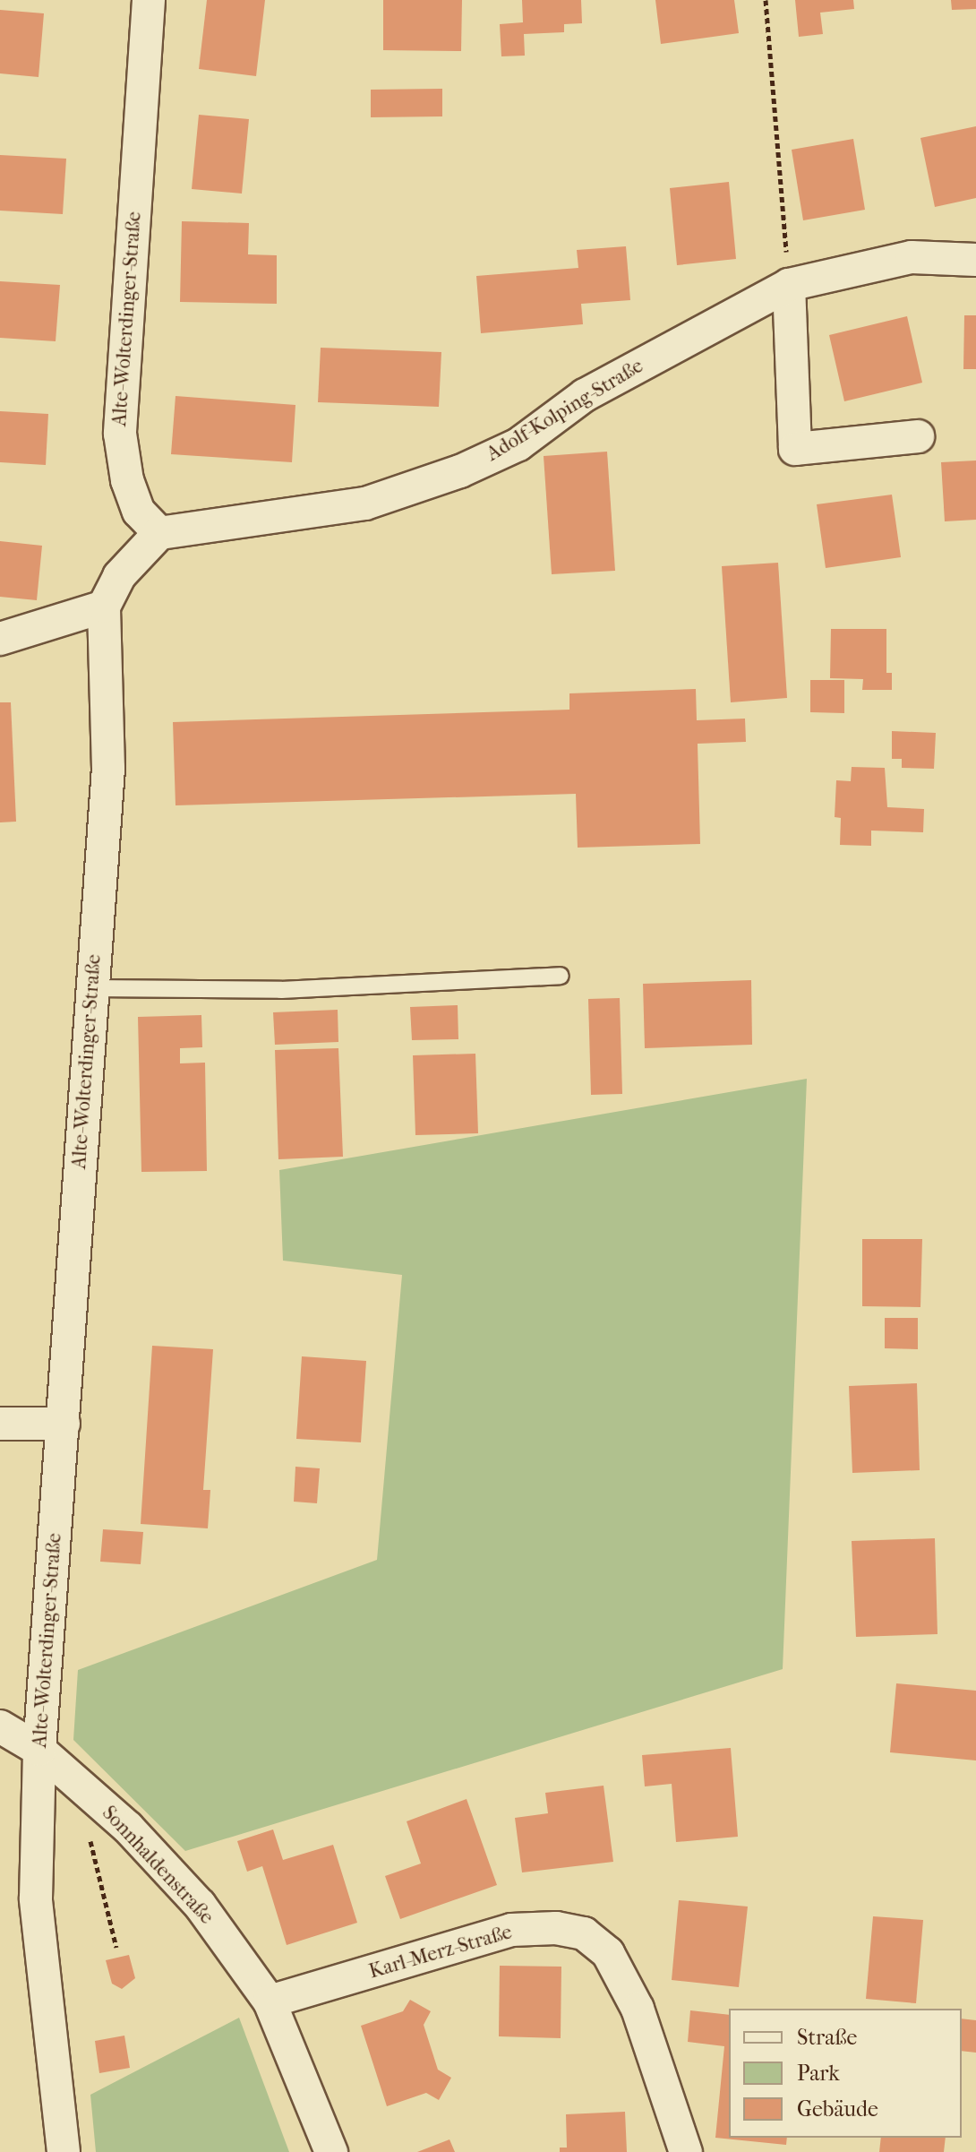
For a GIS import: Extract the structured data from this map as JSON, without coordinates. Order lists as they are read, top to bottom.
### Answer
{
  "streets": {
    "street": [
      "Alte-Wolterdinger-Straße",
      "Adolf-Kolping-Straße",
      "Sonnhaldenstraße",
      "Karl-Merz-Straße"
    ]
  },
  "crossings": [
    ["Alte-Wolterdinger-Straße", "Adolf-Kolping-Straße"],
    ["Alte-Wolterdinger-Straße", "Sonnhaldenstraße"],
    ["Sonnhaldenstraße", "Karl-Merz-Straße"]
  ],
  "legend": ["Straße", "Park", "Gebäude"]
}
